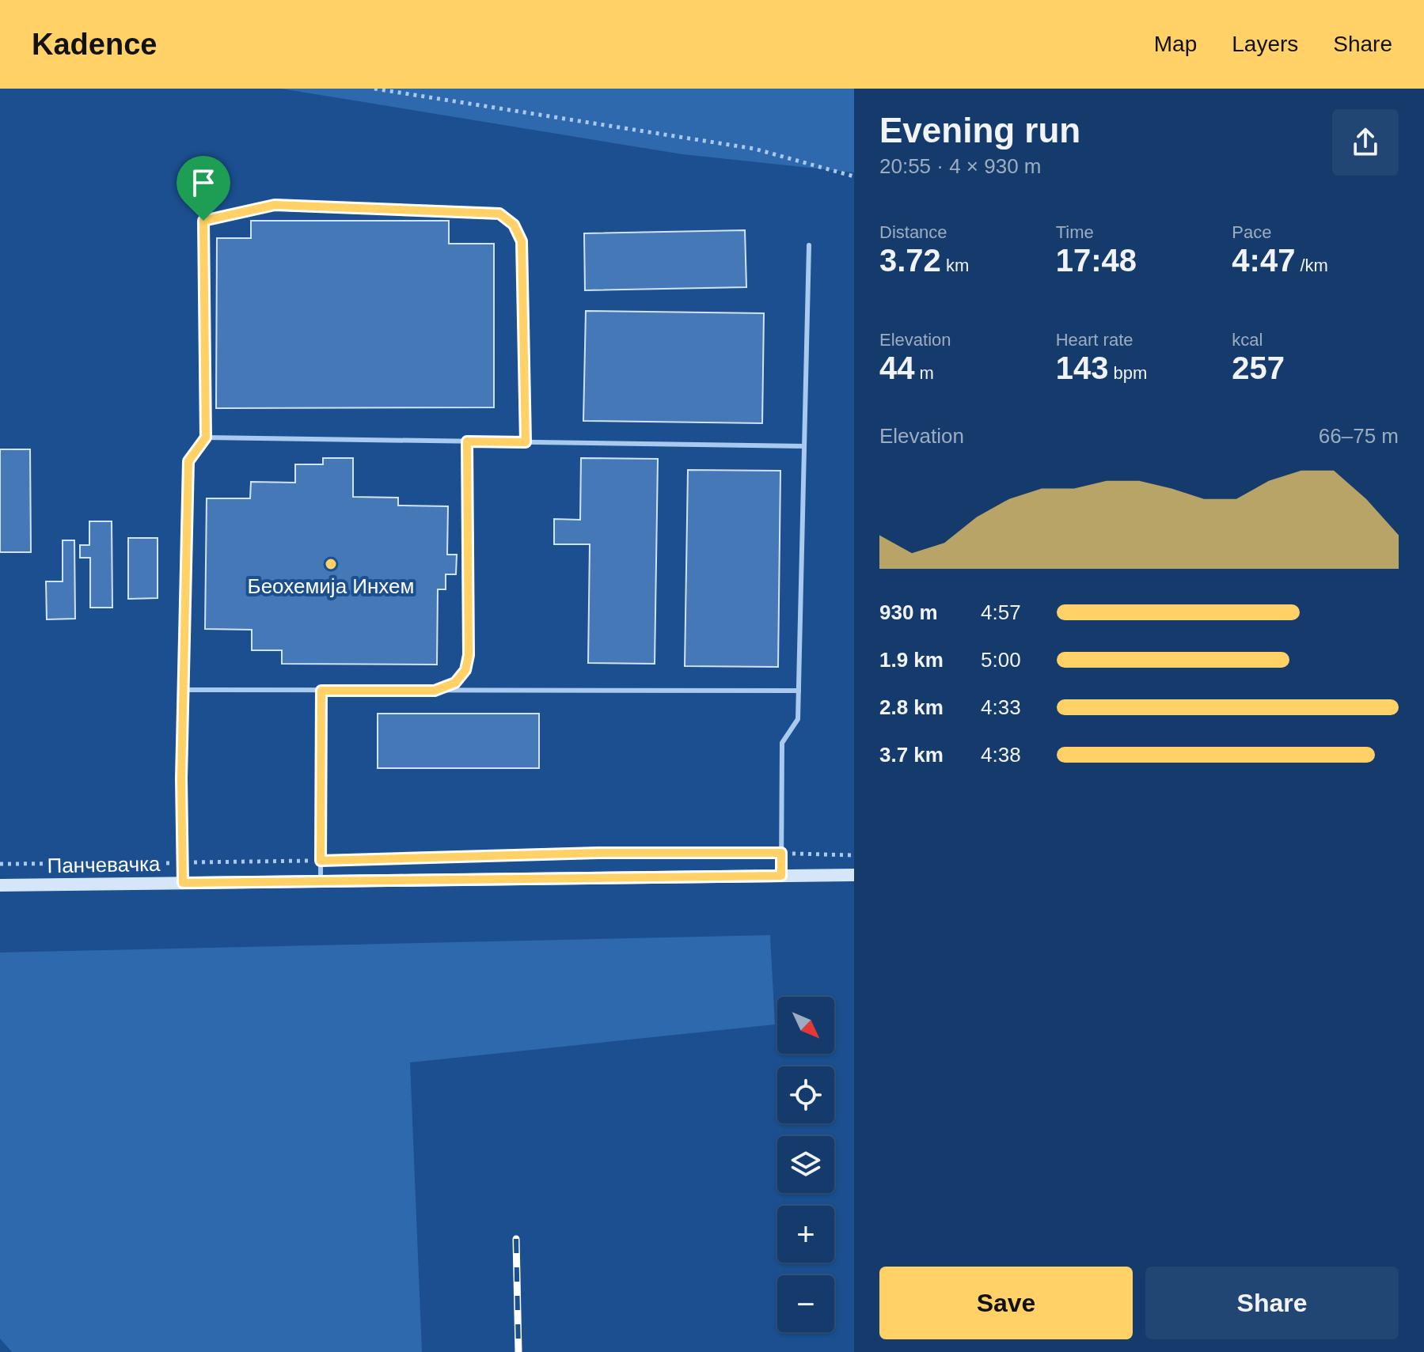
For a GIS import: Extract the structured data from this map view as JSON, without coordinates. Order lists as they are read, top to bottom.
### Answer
{
  "streets": {
    "street": ["Панчевачка"]
  },
  "places": ["Беохемија Инхем"],
  "north": "bottom right",
  "page": {
    "header": "Kadence",
    "nav": ["Map", "Layers", "Share"],
    "heading": ["Evening run", "20:55 · 4 × 930 m"],
    "stats": [
      ["Distance", "3.72 km"],
      ["Time", "17:48"],
      ["Pace", "4:47 /km"],
      ["Elevation", "44 m"],
      ["Heart rate", "143 bpm"],
      ["kcal", "257"]
    ],
    "chart": ["Elevation", "66–75 m"],
    "list": [
      {
        "name": "930 m",
        "note": "4:57"
      },
      {
        "name": "1.9 km",
        "note": "5:00"
      },
      {
        "name": "2.8 km",
        "note": "4:33"
      },
      {
        "name": "3.7 km",
        "note": "4:38"
      }
    ],
    "map_buttons": ["+", "−"],
    "buttons": ["Save", "Share"]
  }
}
